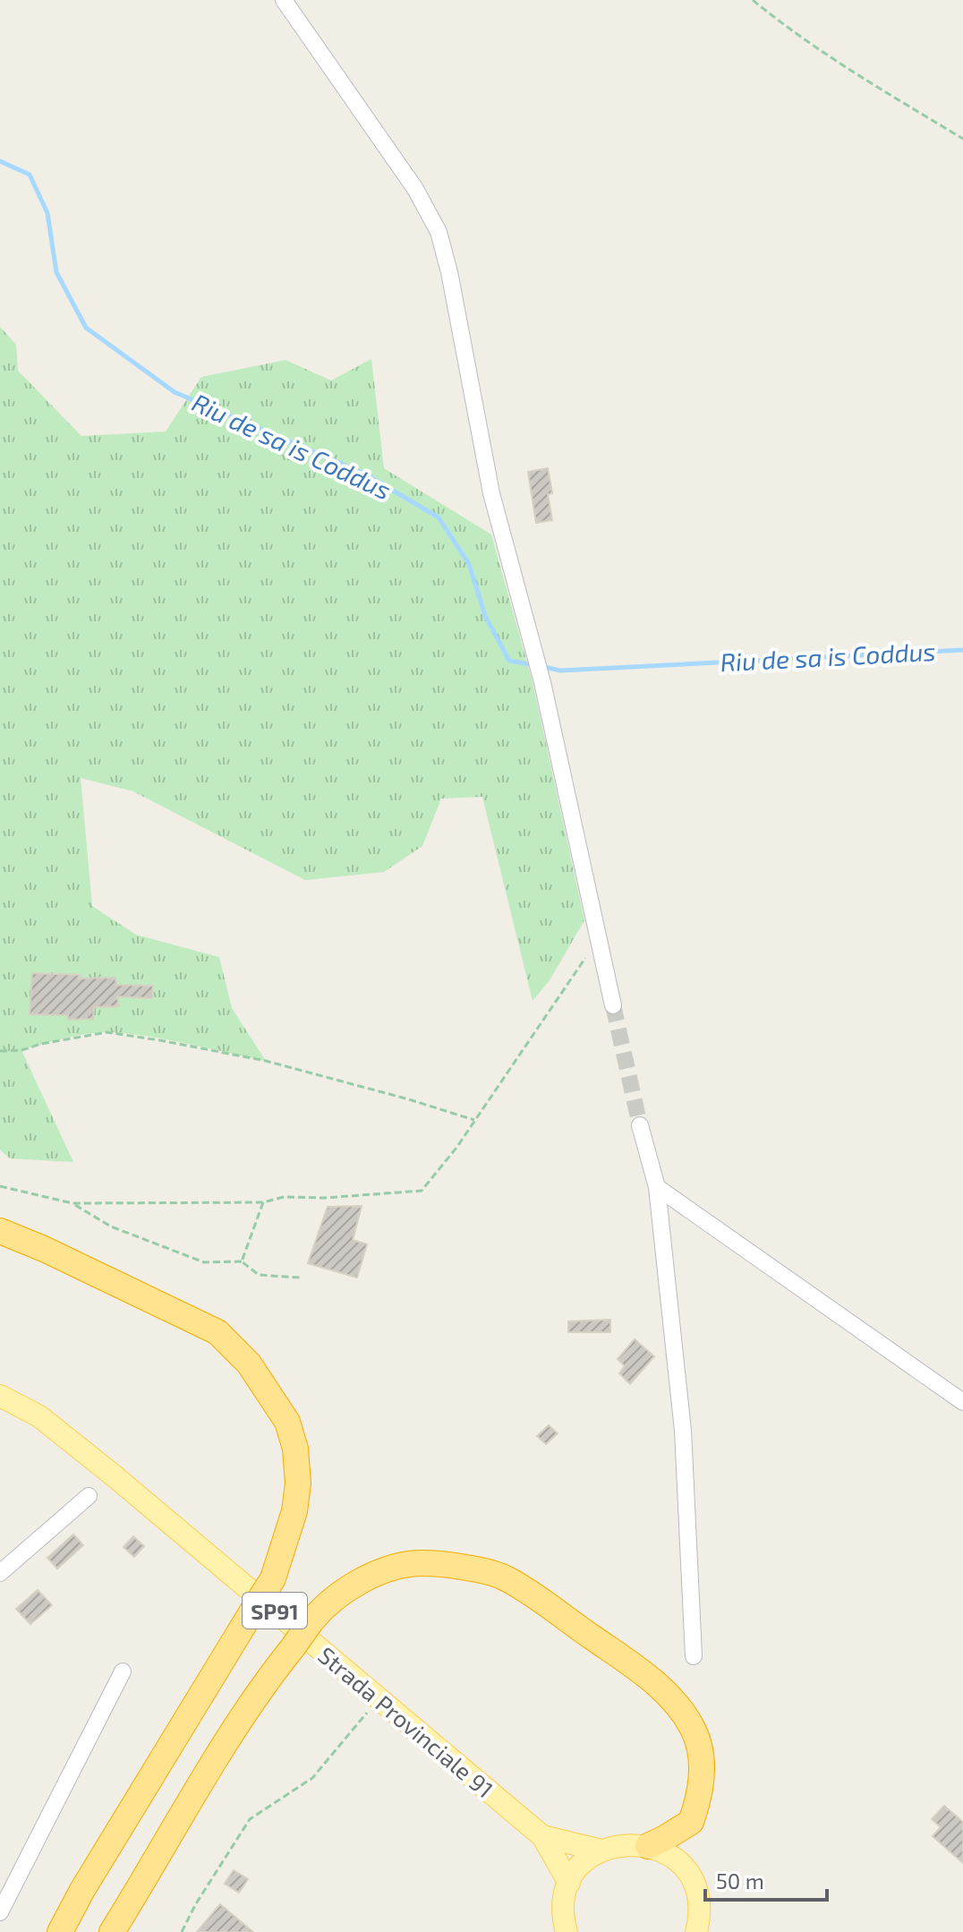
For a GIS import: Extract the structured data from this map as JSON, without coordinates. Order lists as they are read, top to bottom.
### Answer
{
  "streets": {
    "main road": ["SP91", "Strada Provinciale 91"]
  },
  "crossings": [
    ["SP91", "Strada Provinciale 91"]
  ],
  "water": ["Riu de sa is Coddus"],
  "scale_bar": "50 m"
}
